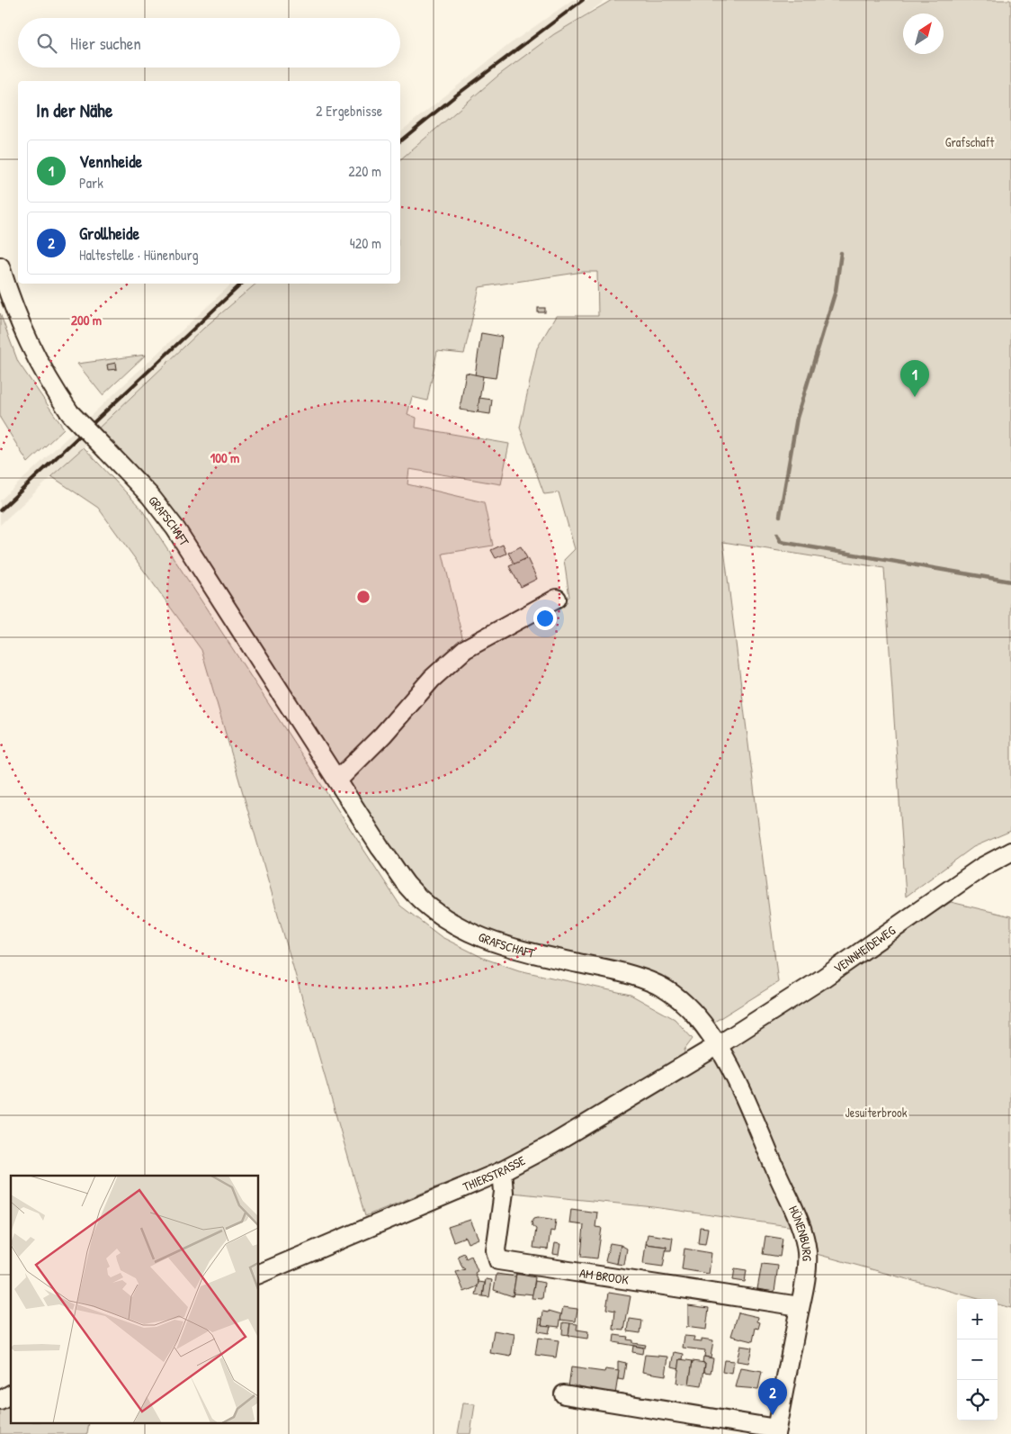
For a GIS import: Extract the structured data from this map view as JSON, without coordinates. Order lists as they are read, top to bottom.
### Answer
{
  "streets": {
    "street": [
      "GRAFSCHAFT",
      "VENNHEIDEWEG",
      "THIERSTRASSE",
      "HÜNENBURG",
      "AM BROOK"
    ]
  },
  "crossings": [
    ["GRAFSCHAFT", "VENNHEIDEWEG"],
    ["GRAFSCHAFT", "THIERSTRASSE"],
    ["GRAFSCHAFT", "HÜNENBURG"],
    ["VENNHEIDEWEG", "THIERSTRASSE"],
    ["VENNHEIDEWEG", "HÜNENBURG"],
    ["THIERSTRASSE", "HÜNENBURG"],
    ["THIERSTRASSE", "AM BROOK"],
    ["HÜNENBURG", "AM BROOK"]
  ],
  "parks": ["Grafschaft", "Jesuiterbrook"],
  "north": "top right",
  "page": {
    "search": "Hier suchen",
    "heading": ["In der Nähe", "2 Ergebnisse"],
    "list": [
      {
        "mark": "1",
        "name": "Vennheide",
        "note": "Park",
        "value": "220 m"
      },
      {
        "mark": "2",
        "name": "Grollheide",
        "note": "Haltestelle · Hünenburg",
        "value": "420 m"
      }
    ],
    "pins": ["1", "2"],
    "map_buttons": ["+", "−"]
  },
  "rings": ["200 m", "100 m"]
}
